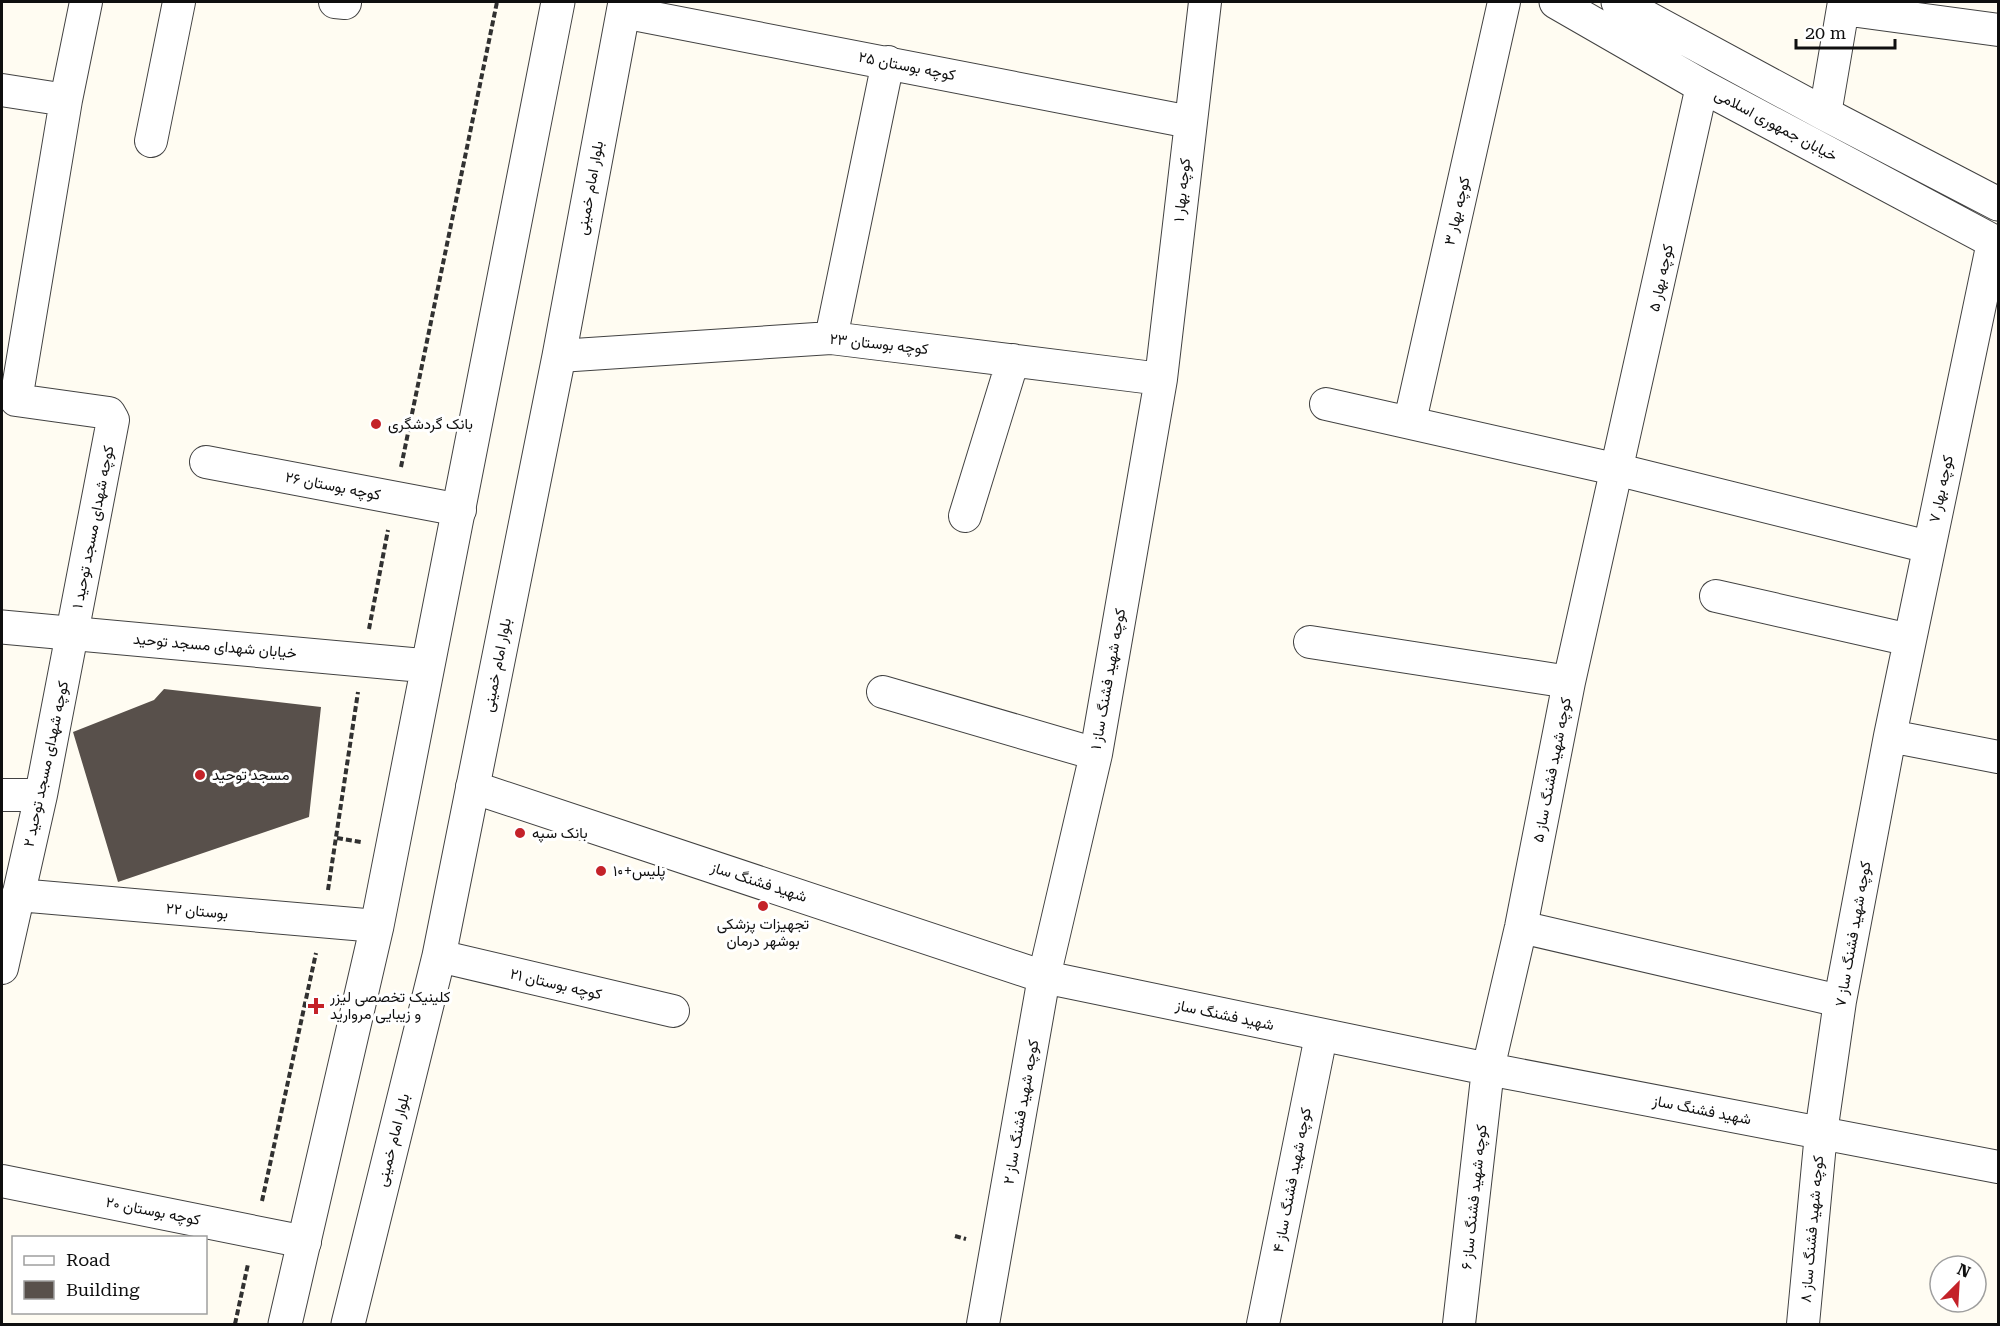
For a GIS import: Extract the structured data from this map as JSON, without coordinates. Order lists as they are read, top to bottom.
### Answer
{
  "streets": {
    "street": [
      "کوچه بوستان ۲۵",
      "خیابان جمهوری اسلامی",
      "بلوار امام خمینی",
      "کوچه بهار ۱",
      "کوچه بهار ۳",
      "کوچه بهار ۵",
      "کوچه بوستان ۲۳",
      "کوچه بوستان ۲۶",
      "کوچه بهار ۷",
      "کوچه شهدای مسجد توحید ۱",
      "خیابان شهدای مسجد توحید",
      "کوچه شهید فشنگ ساز ۱",
      "کوچه شهدای مسجد توحید ۲",
      "کوچه شهید فشنگ ساز ۵",
      "شهید فشنگ ساز",
      "بوستان ۲۲",
      "کوچه شهید فشنگ ساز ۷",
      "کوچه بوستان ۲۱",
      "کوچه شهید فشنگ ساز ۲",
      "کوچه شهید فشنگ ساز ۴",
      "کوچه شهید فشنگ ساز ۶",
      "کوچه بوستان ۲۰",
      "کوچه شهید فشنگ ساز ۸"
    ]
  },
  "crossings": [
    ["کوچه بوستان ۲۵", "بلوار امام خمینی"],
    ["کوچه بوستان ۲۵", "کوچه بهار ۱"],
    ["خیابان جمهوری اسلامی", "کوچه بهار ۵"],
    ["خیابان جمهوری اسلامی", "کوچه بهار ۷"],
    ["بلوار امام خمینی", "کوچه بوستان ۲۳"],
    ["بلوار امام خمینی", "شهید فشنگ ساز"],
    ["بلوار امام خمینی", "کوچه بوستان ۲۱"],
    ["کوچه بهار ۱", "کوچه بوستان ۲۳"],
    ["کوچه بهار ۱", "کوچه شهید فشنگ ساز ۱"],
    ["کوچه بهار ۵", "کوچه شهید فشنگ ساز ۵"],
    ["کوچه بوستان ۲۳", "کوچه شهید فشنگ ساز ۱"],
    ["کوچه بهار ۷", "کوچه شهید فشنگ ساز ۷"],
    ["کوچه شهدای مسجد توحید ۱", "خیابان شهدای مسجد توحید"],
    ["کوچه شهدای مسجد توحید ۱", "کوچه شهدای مسجد توحید ۲"],
    ["خیابان شهدای مسجد توحید", "کوچه شهدای مسجد توحید ۲"],
    ["کوچه شهید فشنگ ساز ۱", "شهید فشنگ ساز"],
    ["کوچه شهید فشنگ ساز ۱", "کوچه شهید فشنگ ساز ۲"],
    ["کوچه شهدای مسجد توحید ۲", "بوستان ۲۲"],
    ["کوچه شهید فشنگ ساز ۵", "شهید فشنگ ساز"],
    ["کوچه شهید فشنگ ساز ۵", "کوچه شهید فشنگ ساز ۶"],
    ["شهید فشنگ ساز", "کوچه شهید فشنگ ساز ۷"],
    ["شهید فشنگ ساز", "کوچه شهید فشنگ ساز ۲"],
    ["شهید فشنگ ساز", "کوچه شهید فشنگ ساز ۴"],
    ["شهید فشنگ ساز", "کوچه شهید فشنگ ساز ۶"],
    ["شهید فشنگ ساز", "کوچه شهید فشنگ ساز ۸"],
    ["کوچه شهید فشنگ ساز ۷", "کوچه شهید فشنگ ساز ۸"]
  ],
  "places": {
    "other": [
      "بانک گردشگری",
      "مسجد توحید",
      "بانک سپه",
      "پلیس+۱۰",
      "تجهیزات پزشکی بوشهر درمان"
    ],
    "health": ["کلینیک تخصصی لیزر و زیبایی مروارید"]
  },
  "legend": ["Road", "Building"],
  "scale_bar": "20 m",
  "north": "top right"
}
